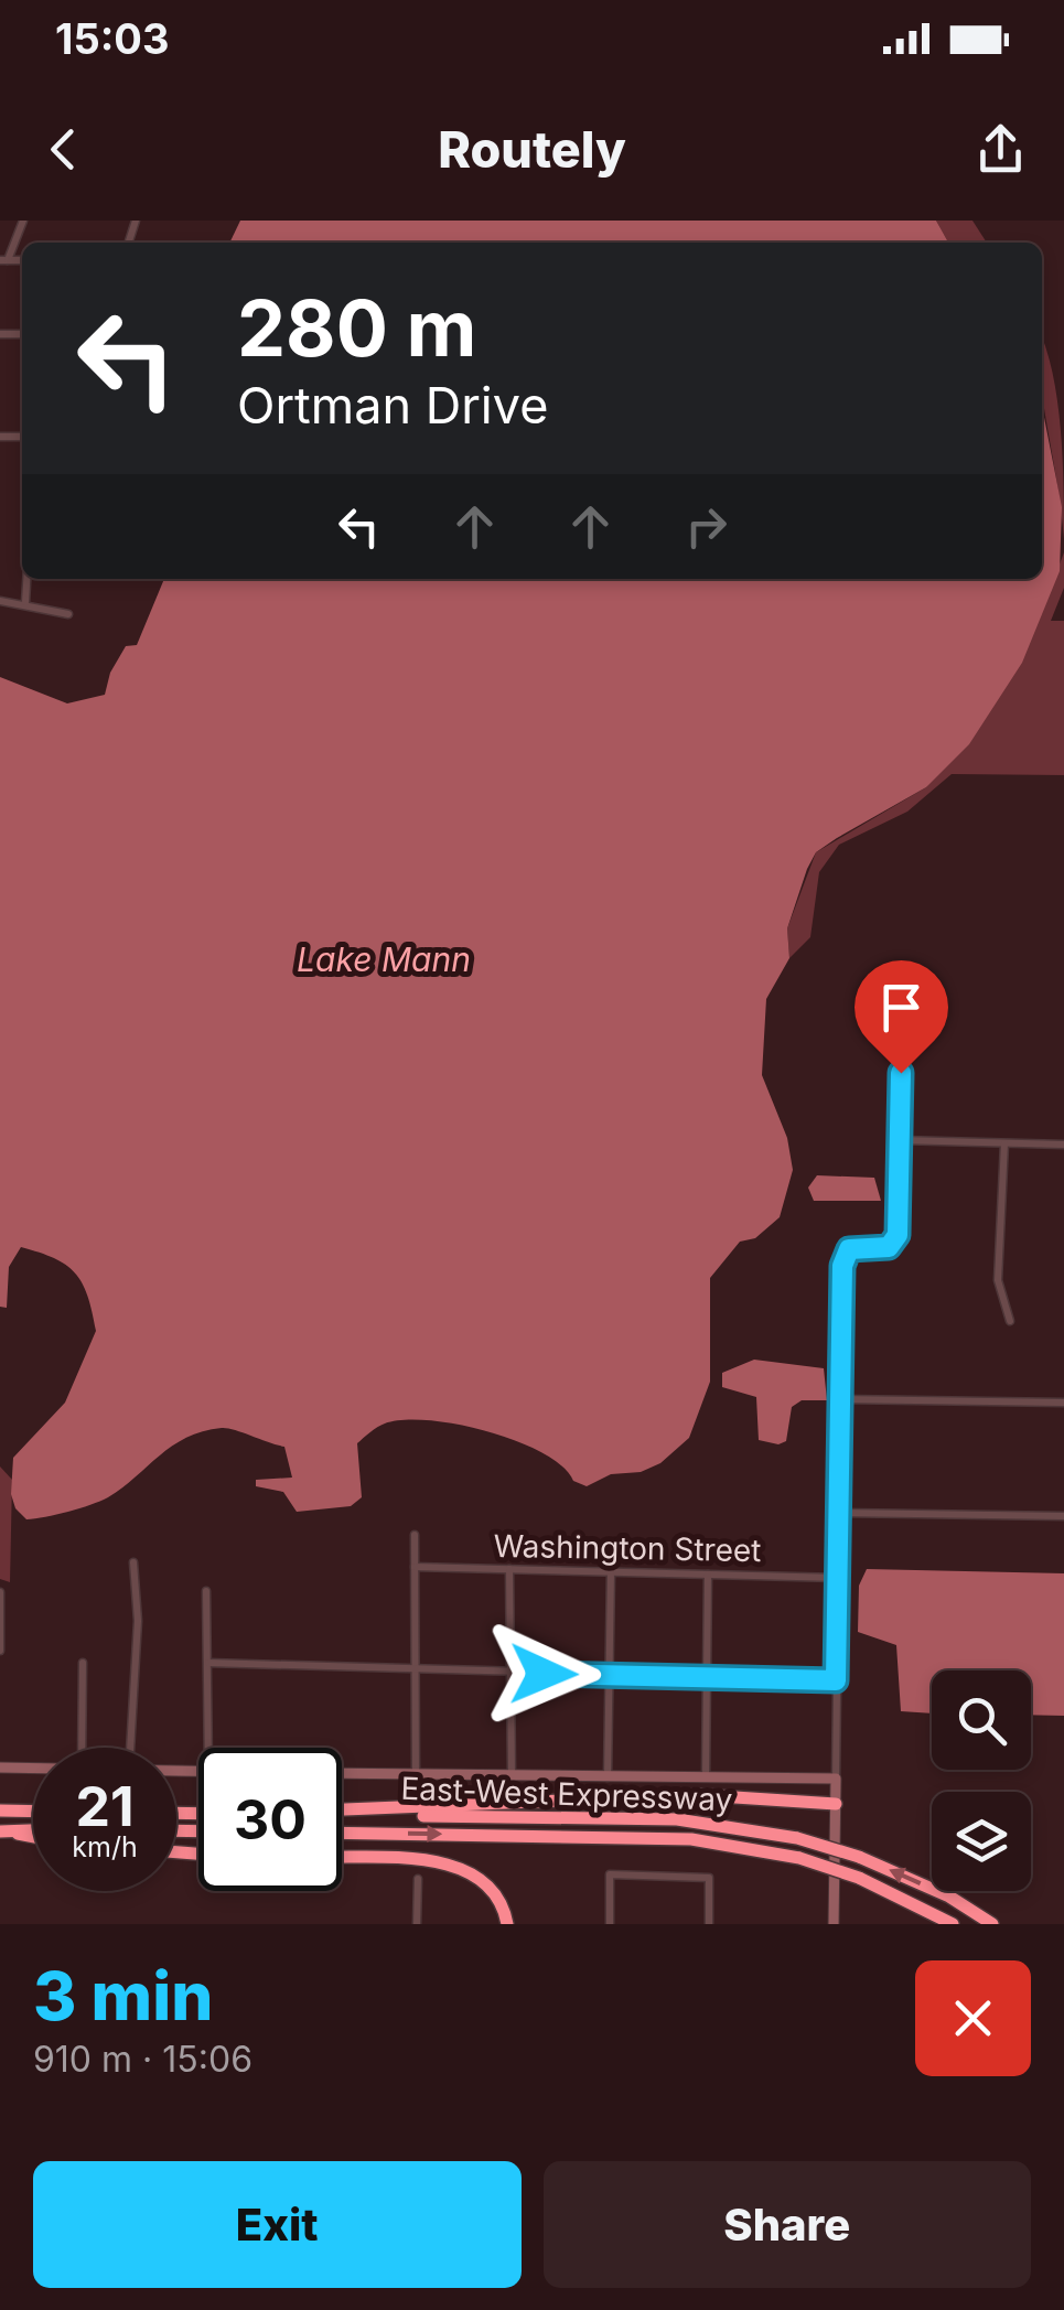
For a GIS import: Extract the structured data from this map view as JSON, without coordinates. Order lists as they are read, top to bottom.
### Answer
{
  "streets": {
    "highway": ["East-West Expressway"],
    "street": ["Washington Street"]
  },
  "water": ["Lake Mann"],
  "page": {
    "status": "15:03",
    "header": "Routely",
    "turn": ["280 m", "Ortman Drive"],
    "speed": "21 km/h",
    "limit": "30",
    "heading": ["3 min", "910 m · 15:06"],
    "buttons": ["Exit", "Share"]
  }
}
